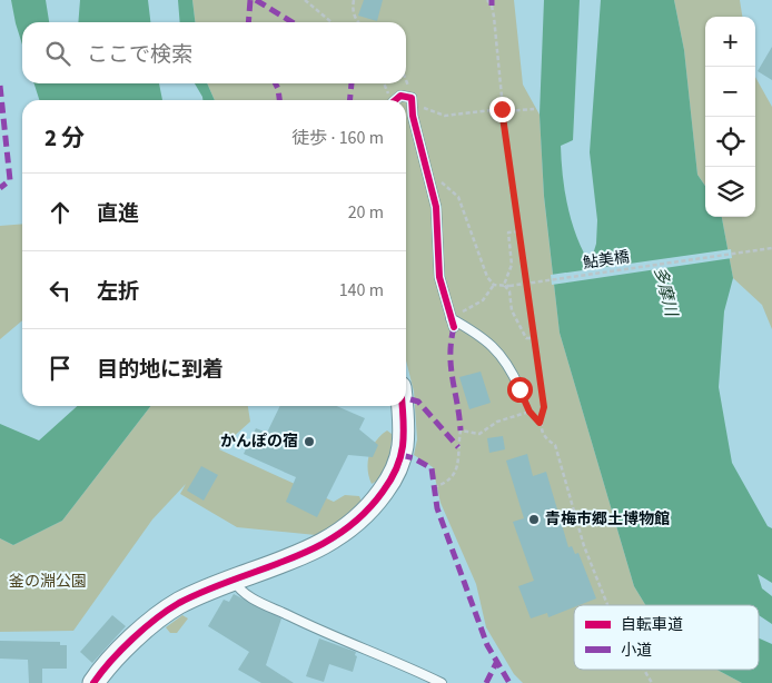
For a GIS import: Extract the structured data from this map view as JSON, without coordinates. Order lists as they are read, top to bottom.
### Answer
{
  "streets": {
    "path": ["鮎美橋"]
  },
  "water": ["多摩川"],
  "parks": ["釜の淵公園"],
  "places": ["かんぽの宿", "青梅市郷土博物館"],
  "legend": ["自転車道", "小道"],
  "page": {
    "map_buttons": ["+", "−"],
    "search": "ここで検索",
    "heading": ["2 分", "徒歩 · 160 m"],
    "list": [
      ["直進", "20 m"],
      ["左折", "140 m"],
      "目的地に到着"
    ]
  }
}
